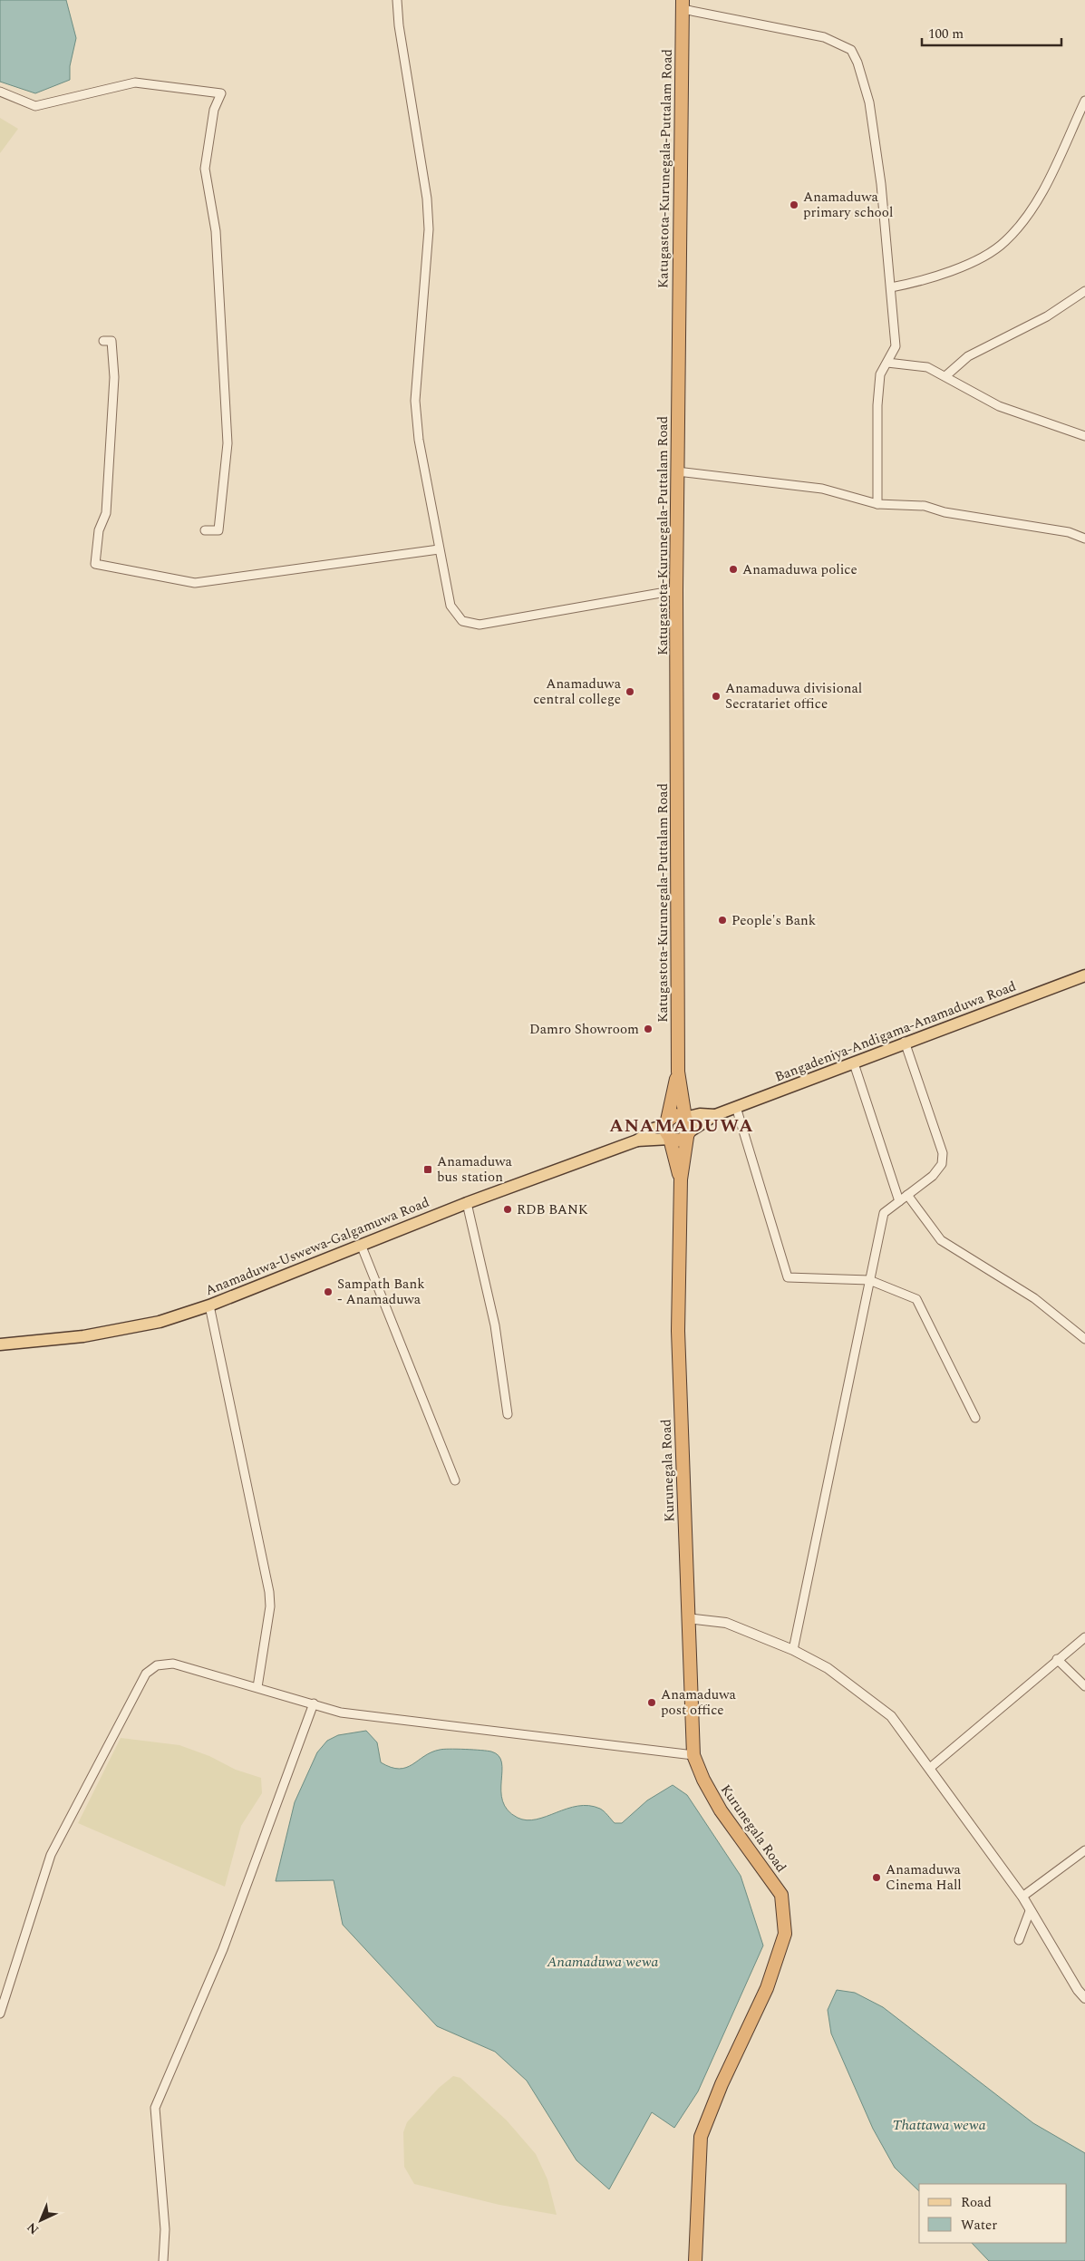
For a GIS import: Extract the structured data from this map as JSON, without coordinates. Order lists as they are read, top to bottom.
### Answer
{
  "streets": {
    "highway": ["Katugastota-Kurunegala-Puttalam Road", "Kurunegala Road"],
    "main road": ["Bangadeniya-Andigama-Anamaduwa Road", "Anamaduwa-Uswewa-Galgamuwa Road"]
  },
  "crossings": [
    ["Katugastota-Kurunegala-Puttalam Road", "Bangadeniya-Andigama-Anamaduwa Road"],
    ["Katugastota-Kurunegala-Puttalam Road", "Anamaduwa-Uswewa-Galgamuwa Road"],
    ["Katugastota-Kurunegala-Puttalam Road", "Kurunegala Road"],
    ["Bangadeniya-Andigama-Anamaduwa Road", "Anamaduwa-Uswewa-Galgamuwa Road"],
    ["Bangadeniya-Andigama-Anamaduwa Road", "Kurunegala Road"],
    ["Anamaduwa-Uswewa-Galgamuwa Road", "Kurunegala Road"]
  ],
  "districts": ["ANAMADUWA"],
  "water": ["Anamaduwa wewa", "Thattawa wewa"],
  "places": {
    "other": [
      "Anamaduwa primary school",
      "Anamaduwa police",
      "Anamaduwa central college",
      "Anamaduwa divisional Secratariet office",
      "People's Bank",
      "Damro Showroom",
      "RDB BANK",
      "Sampath Bank - Anamaduwa",
      "Anamaduwa post office",
      "Anamaduwa Cinema Hall"
    ],
    "transit": ["Anamaduwa bus station"]
  },
  "legend": ["Road", "Water"],
  "scale_bar": "100 m",
  "north": "bottom left"
}
